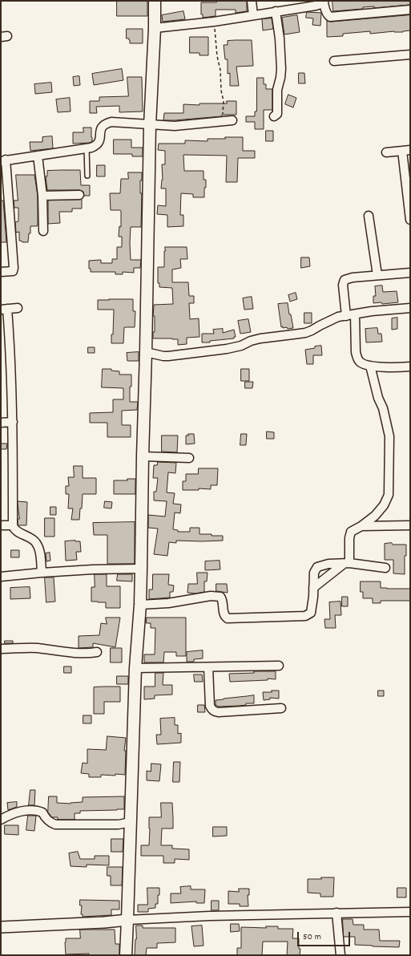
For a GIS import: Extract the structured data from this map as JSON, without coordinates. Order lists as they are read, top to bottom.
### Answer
{
  "scale_bar": "50 m"
}
